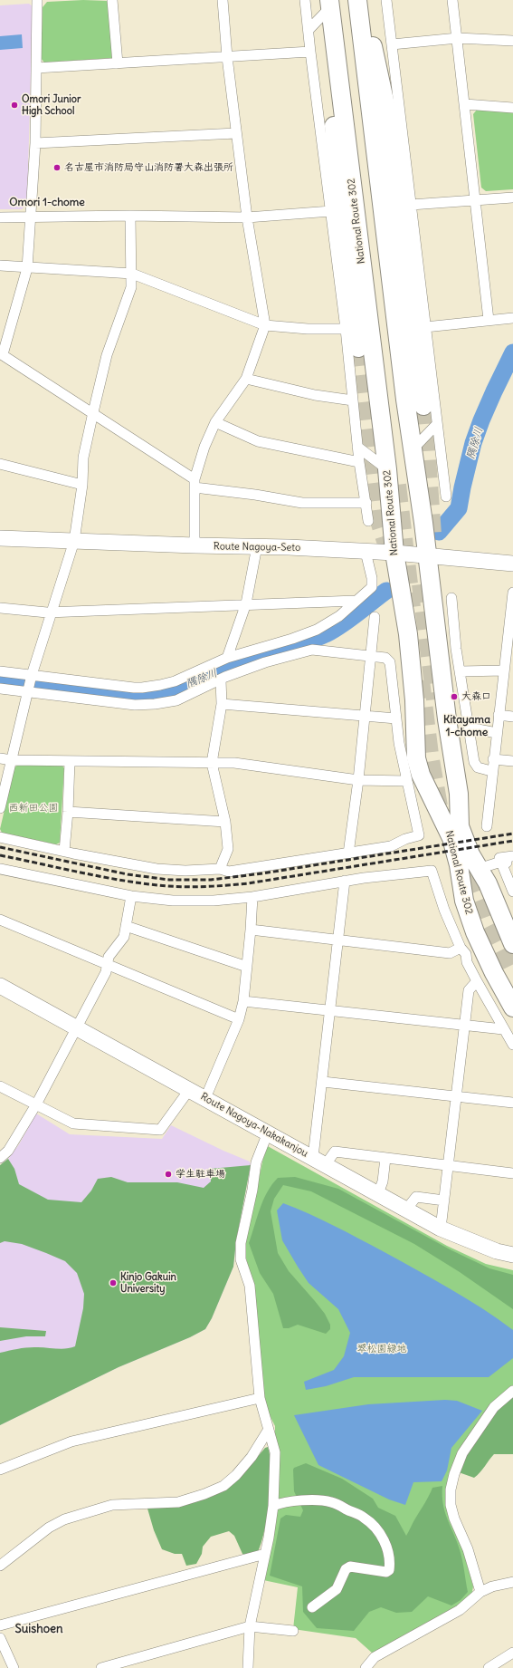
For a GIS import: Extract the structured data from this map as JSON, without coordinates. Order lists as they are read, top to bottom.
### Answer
{
  "streets": {
    "highway": ["National Route 302"],
    "main road": ["Route Nagoya-Seto", "Route Nagoya-Nakakanjou"]
  },
  "crossings": [
    ["National Route 302", "Route Nagoya-Seto"]
  ],
  "districts": ["Omori 1-chome", "Kitayama 1-chome", "Suishoen"],
  "water": ["隅除川"],
  "parks": ["西新田公園", "翠松園緑地"],
  "places": [
    "Omori Junior High School",
    "名古屋市消防局守山消防署大森出張所",
    "大森口",
    "学生駐車場",
    "Kinjo Gakuin University"
  ]
}
